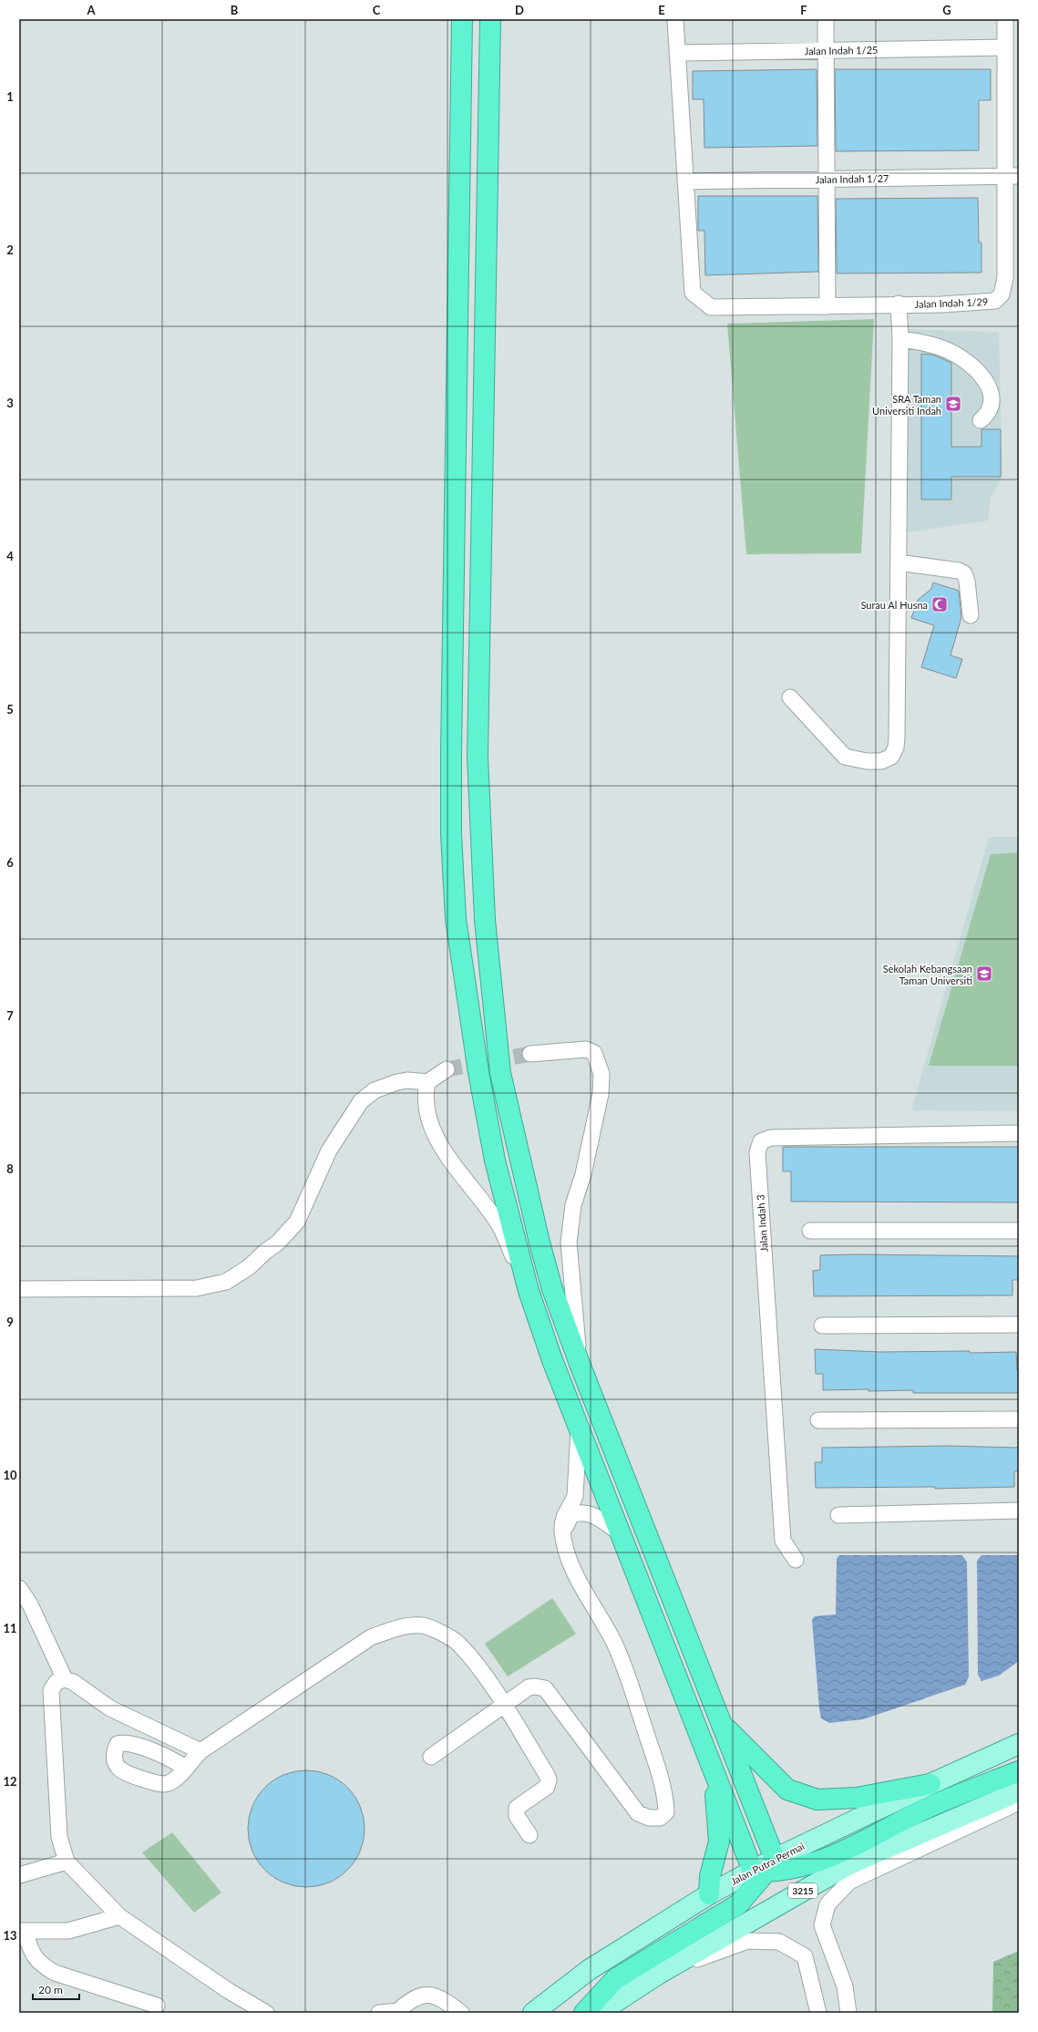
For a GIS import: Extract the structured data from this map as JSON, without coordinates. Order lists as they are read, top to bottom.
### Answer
{
  "streets": {
    "main road": ["Jalan Putra Permai", "3215"],
    "street": [
      "Jalan Indah 1/25",
      "Jalan Indah 1/27",
      "Jalan Indah 1/29",
      "Jalan Indah 3"
    ]
  },
  "crossings": [
    ["Jalan Indah 1/25", "Jalan Indah 1/29"],
    ["Jalan Indah 1/27", "Jalan Indah 1/29"]
  ],
  "places": {
    "school or university": ["SRA Taman Universiti Indah", "Sekolah Kebangsaan Taman Universiti"],
    "mosque": ["Surau Al Husna"]
  },
  "scale_bar": "20 m",
  "grid": {
    "columns": [
      "A",
      "B",
      "C",
      "D",
      "E",
      "F",
      "G"
    ],
    "rows": [
      "1",
      "2",
      "3",
      "4",
      "5",
      "6",
      "7",
      "8",
      "9",
      "10",
      "11",
      "12",
      "13"
    ]
  }
}
